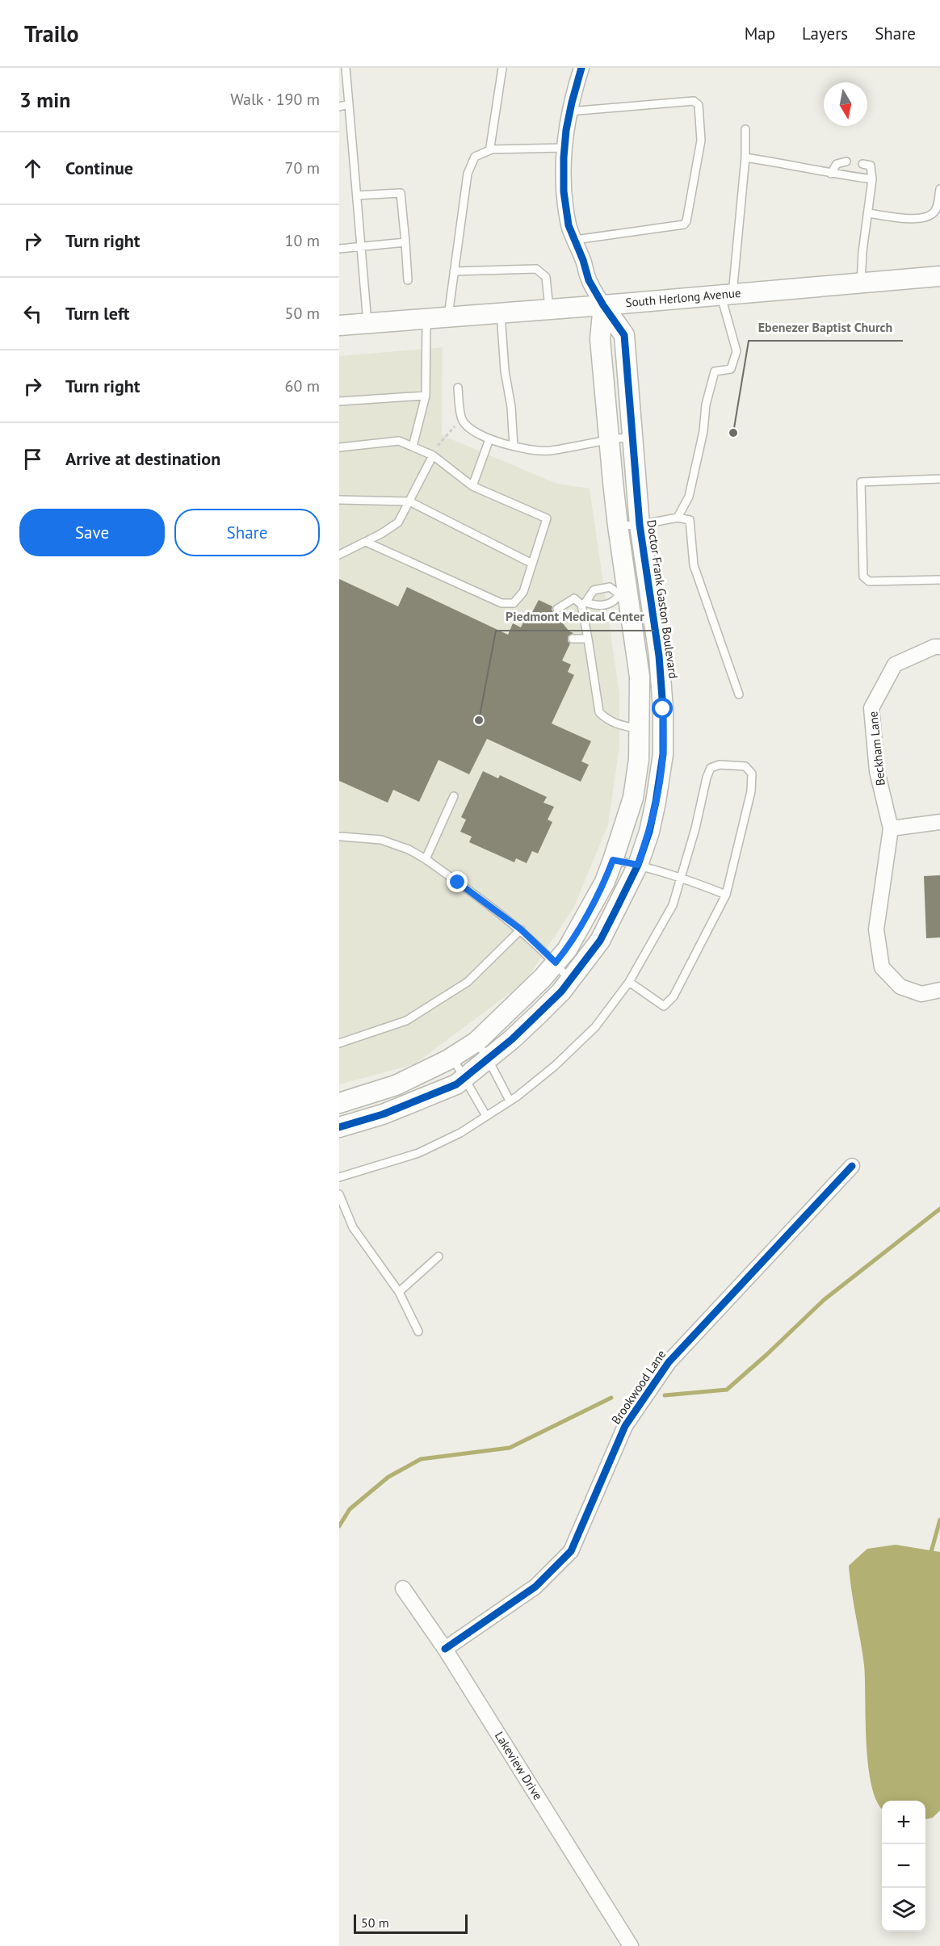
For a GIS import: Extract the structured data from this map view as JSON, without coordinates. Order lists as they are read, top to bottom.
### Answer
{
  "streets": {
    "street": [
      "South Herlong Avenue",
      "Doctor Frank Gaston Boulevard",
      "Beckham Lane",
      "Brookwood Lane",
      "Lakeview Drive"
    ]
  },
  "crossings": [
    ["South Herlong Avenue", "Doctor Frank Gaston Boulevard"],
    ["Brookwood Lane", "Lakeview Drive"]
  ],
  "places": ["Ebenezer Baptist Church", "Piedmont Medical Center"],
  "scale_bar": "50 m",
  "north": "bottom",
  "page": {
    "header": "Trailo",
    "nav": ["Map", "Layers", "Share"],
    "heading": ["3 min", "Walk · 190 m"],
    "list": [
      ["Continue", "70 m"],
      ["Turn right", "10 m"],
      ["Turn left", "50 m"],
      ["Turn right", "60 m"],
      "Arrive at destination"
    ],
    "buttons": ["Save", "Share"],
    "map_buttons": ["+", "−"],
    "scale": "50 m"
  }
}
